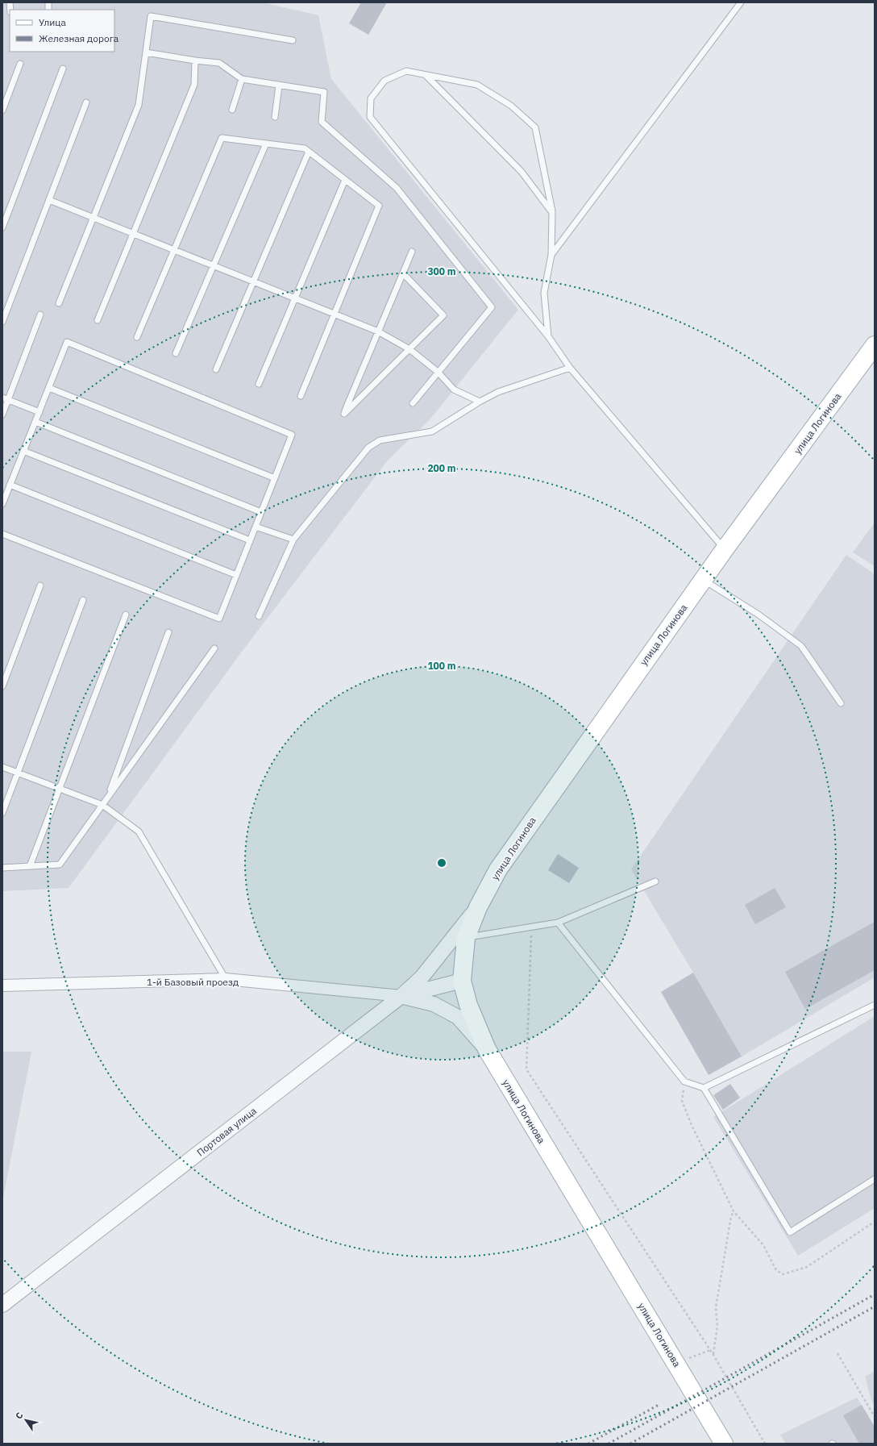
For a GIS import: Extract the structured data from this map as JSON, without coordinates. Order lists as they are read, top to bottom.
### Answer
{
  "streets": {
    "main road": ["улица Логинова"],
    "street": ["1-й Базовый проезд", "Портовая улица"]
  },
  "crossings": [
    ["улица Логинова", "Портовая улица"],
    ["1-й Базовый проезд", "Портовая улица"]
  ],
  "legend": ["Улица", "Железная дорога"],
  "north": "top left",
  "rings": ["300 m", "200 m", "100 m"]
}
